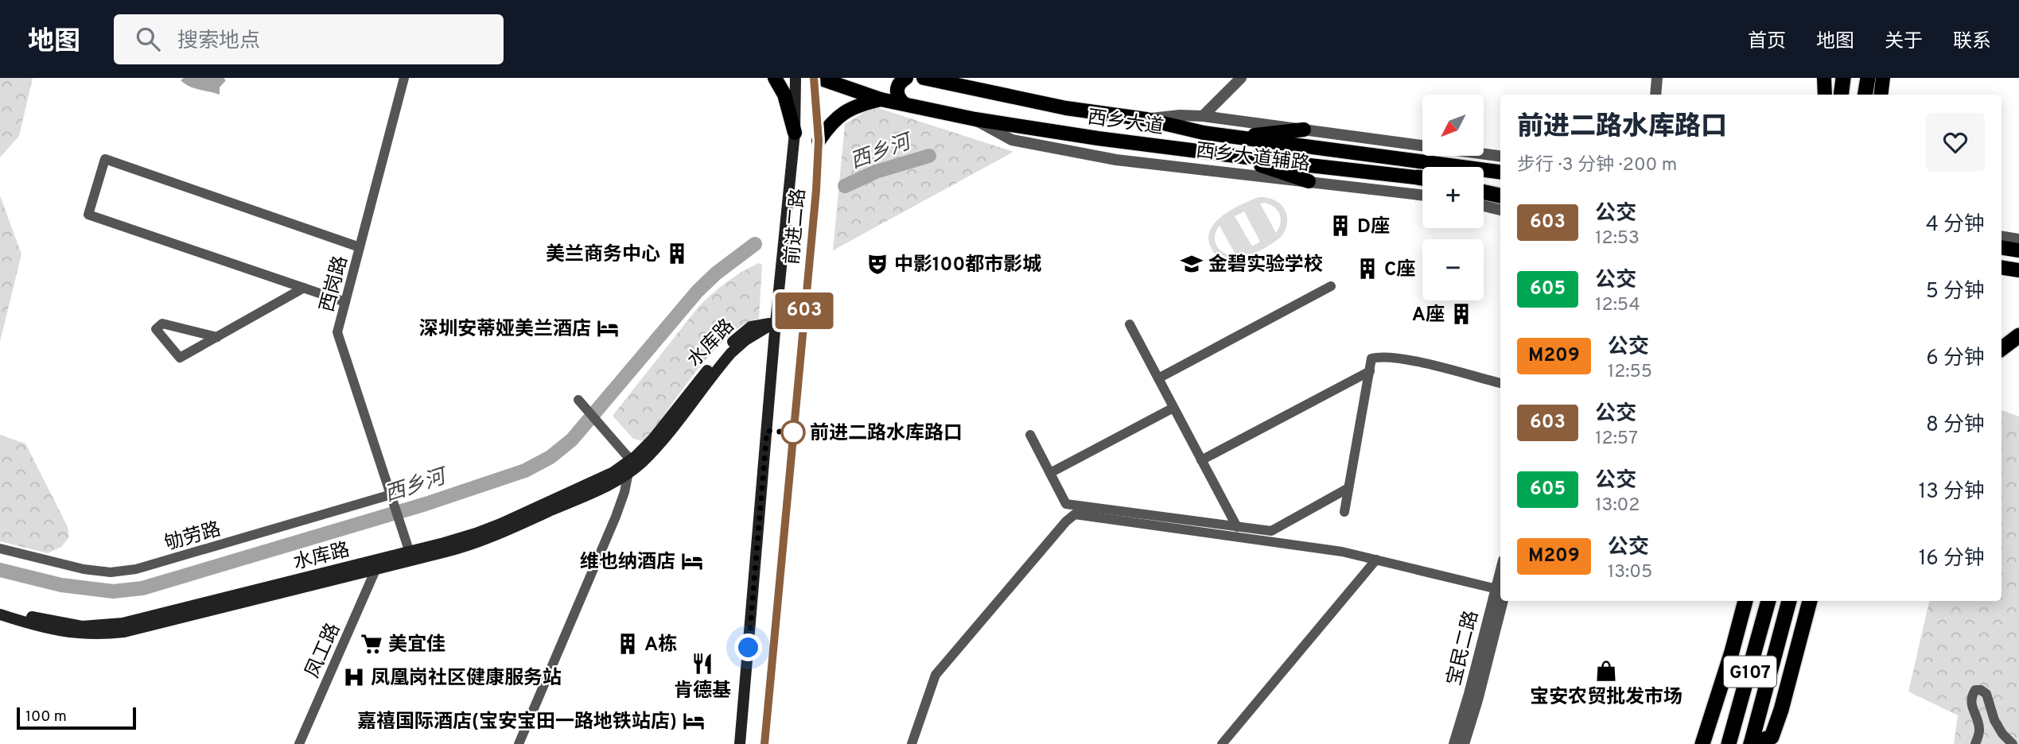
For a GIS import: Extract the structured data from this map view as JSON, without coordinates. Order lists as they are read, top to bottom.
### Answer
{
  "streets": {
    "highway": ["G107"],
    "main road": ["西乡大道", "前进二路", "水库路"],
    "street": [
      "西乡大道辅路",
      "西岗路",
      "劬劳路",
      "宝民二路",
      "凤工路"
    ]
  },
  "crossings": [
    ["西乡大道", "西乡大道辅路"],
    ["前进二路", "水库路"],
    ["西岗路", "水库路"],
    ["西岗路", "劬劳路"],
    ["水库路", "凤工路"]
  ],
  "water": ["西乡河"],
  "places": {
    "building": [
      "D座",
      "美兰商务中心",
      "C座",
      "A座",
      "A栋"
    ],
    "theatre": ["中影100都市影城"],
    "school or university": ["金碧实验学校"],
    "hotel": ["深圳安蒂娅美兰酒店", "维也纳酒店", "嘉禧国际酒店(宝安宝田一路地铁站店)"],
    "other": ["前进二路水库路口"],
    "supermarket": ["美宜佳"],
    "restaurant": ["肯德基"],
    "shop": ["宝安农贸批发市场"],
    "hospital": ["凤凰岗社区健康服务站"]
  },
  "lines": ["bus line 603"],
  "scale_bar": "100 m",
  "north": "bottom left",
  "page": {
    "header": "地图",
    "search": "搜索地点",
    "nav": [
      "首页",
      "地图",
      "关于",
      "联系"
    ],
    "on_map": "603",
    "map_buttons": ["+", "−"],
    "heading": ["前进二路水库路口", "步行 · 3 分钟 · 200 m"],
    "list": [
      {
        "mark": "603",
        "name": "公交",
        "note": "12:53",
        "value": "4 分钟"
      },
      {
        "mark": "605",
        "name": "公交",
        "note": "12:54",
        "value": "5 分钟"
      },
      {
        "mark": "M209",
        "name": "公交",
        "note": "12:55",
        "value": "6 分钟"
      },
      {
        "mark": "603",
        "name": "公交",
        "note": "12:57",
        "value": "8 分钟"
      },
      {
        "mark": "605",
        "name": "公交",
        "note": "13:02",
        "value": "13 分钟"
      },
      {
        "mark": "M209",
        "name": "公交",
        "note": "13:05",
        "value": "16 分钟"
      }
    ],
    "scale": "100 m"
  }
}
